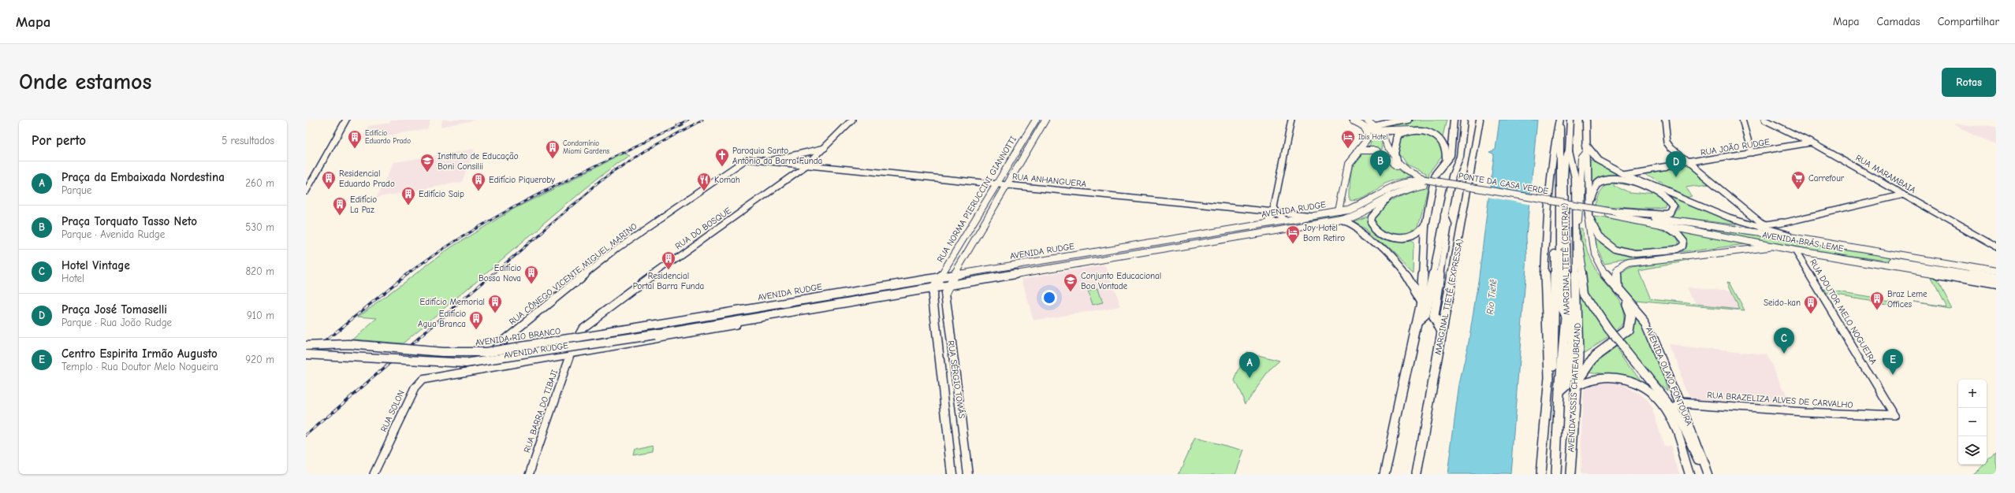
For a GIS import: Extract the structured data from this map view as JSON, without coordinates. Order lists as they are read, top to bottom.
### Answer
{
  "streets": {
    "highway": ["MARGINAL TIETÊ (CENTRAL)", "MARGINAL TIETÊ (EXPRESSA)", "AVENIDA ASSIS CHATEAUBRIAND"],
    "main road": [
      "PONTE DA CASA VERDE",
      "RUA NORMA PIERUCCINI GIANNOTTI",
      "AVENIDA RUDGE",
      "AVENIDA BRÁS LEME",
      "AVENIDA RIO BRANCO",
      "AVENIDA OLAVO FONTOURA",
      "RUA SÉRGIO TOMÁS"
    ],
    "street": [
      "RUA JOÃO RUDGE",
      "RUA MARAMBAIA",
      "RUA ANHANGUERA",
      "RUA DO BOSQUE",
      "RUA CÔNEGO VICENTE MIGUEL MARINO",
      "RUA DOUTOR MELO NOGUEIRA",
      "RUA BRAZELIZA ALVES DE CARVALHO",
      "RUA SOLON",
      "RUA BARRA DO TIBAJI"
    ]
  },
  "crossings": [
    ["RUA JOÃO RUDGE", "RUA MARAMBAIA"],
    ["RUA ANHANGUERA", "RUA NORMA PIERUCCINI GIANNOTTI"],
    ["RUA ANHANGUERA", "AVENIDA RUDGE"],
    ["RUA ANHANGUERA", "RUA DO BOSQUE"],
    ["RUA ANHANGUERA", "RUA CÔNEGO VICENTE MIGUEL MARINO"],
    ["PONTE DA CASA VERDE", "AVENIDA RUDGE"],
    ["PONTE DA CASA VERDE", "AVENIDA BRÁS LEME"],
    ["RUA NORMA PIERUCCINI GIANNOTTI", "AVENIDA RUDGE"],
    ["RUA NORMA PIERUCCINI GIANNOTTI", "RUA SÉRGIO TOMÁS"],
    ["AVENIDA RUDGE", "RUA DO BOSQUE"],
    ["AVENIDA RUDGE", "RUA CÔNEGO VICENTE MIGUEL MARINO"],
    ["AVENIDA RUDGE", "AVENIDA RIO BRANCO"],
    ["AVENIDA RUDGE", "RUA SÉRGIO TOMÁS"],
    ["AVENIDA RUDGE", "RUA SOLON"],
    ["AVENIDA RUDGE", "RUA BARRA DO TIBAJI"],
    ["RUA DO BOSQUE", "RUA BARRA DO TIBAJI"],
    ["AVENIDA BRÁS LEME", "RUA DOUTOR MELO NOGUEIRA"],
    ["RUA DOUTOR MELO NOGUEIRA", "RUA BRAZELIZA ALVES DE CARVALHO"],
    ["AVENIDA OLAVO FONTOURA", "AVENIDA ASSIS CHATEAUBRIAND"],
    ["AVENIDA OLAVO FONTOURA", "RUA BRAZELIZA ALVES DE CARVALHO"]
  ],
  "water": ["Rio Tietê"],
  "places": {
    "building": [
      "Edifício Eduardo Prado",
      "Condomínio Miami Gardens",
      "Residencial Eduardo Prado",
      "Edifício Piqueroby",
      "Edifício Saip",
      "Edifício La Paz",
      "Residencial Portal Barra Funda",
      "Edifício Bossa Nova",
      "Braz Leme Offices",
      "Edifício Memorial",
      "Seido-kan",
      "Edifício Agua Branca"
    ],
    "hotel": ["Ibis Hotel", "Joy Hotel Bom Retiro"],
    "church": ["Paroquia Santo Antônio da Barra Funda"],
    "school or university": ["Instituto de Educação Boni Consilii", "Conjunto Educacional Boa Vontade"],
    "supermarket": ["Carrefour"],
    "restaurant": ["Komah"]
  },
  "page": {
    "header": "Mapa",
    "nav": ["Mapa", "Camadas", "Compartilhar"],
    "buttons": "Rotas",
    "title": "Onde estamos",
    "heading": ["Por perto", "5 resultados"],
    "pins": [
      "B",
      "D",
      "C",
      "E",
      "A"
    ],
    "list": [
      {
        "mark": "A",
        "name": "Praça da Embaixada Nordestina",
        "note": "Parque",
        "value": "260 m"
      },
      {
        "mark": "B",
        "name": "Praça Torquato Tasso Neto",
        "note": "Parque · Avenida Rudge",
        "value": "530 m"
      },
      {
        "mark": "C",
        "name": "Hotel Vintage",
        "note": "Hotel",
        "value": "820 m"
      },
      {
        "mark": "D",
        "name": "Praça José Tomaselli",
        "note": "Parque · Rua João Rudge",
        "value": "910 m"
      },
      {
        "mark": "E",
        "name": "Centro Espirita Irmão Augusto",
        "note": "Templo · Rua Doutor Melo Nogueira",
        "value": "920 m"
      }
    ],
    "map_buttons": ["+", "−"]
  }
}
